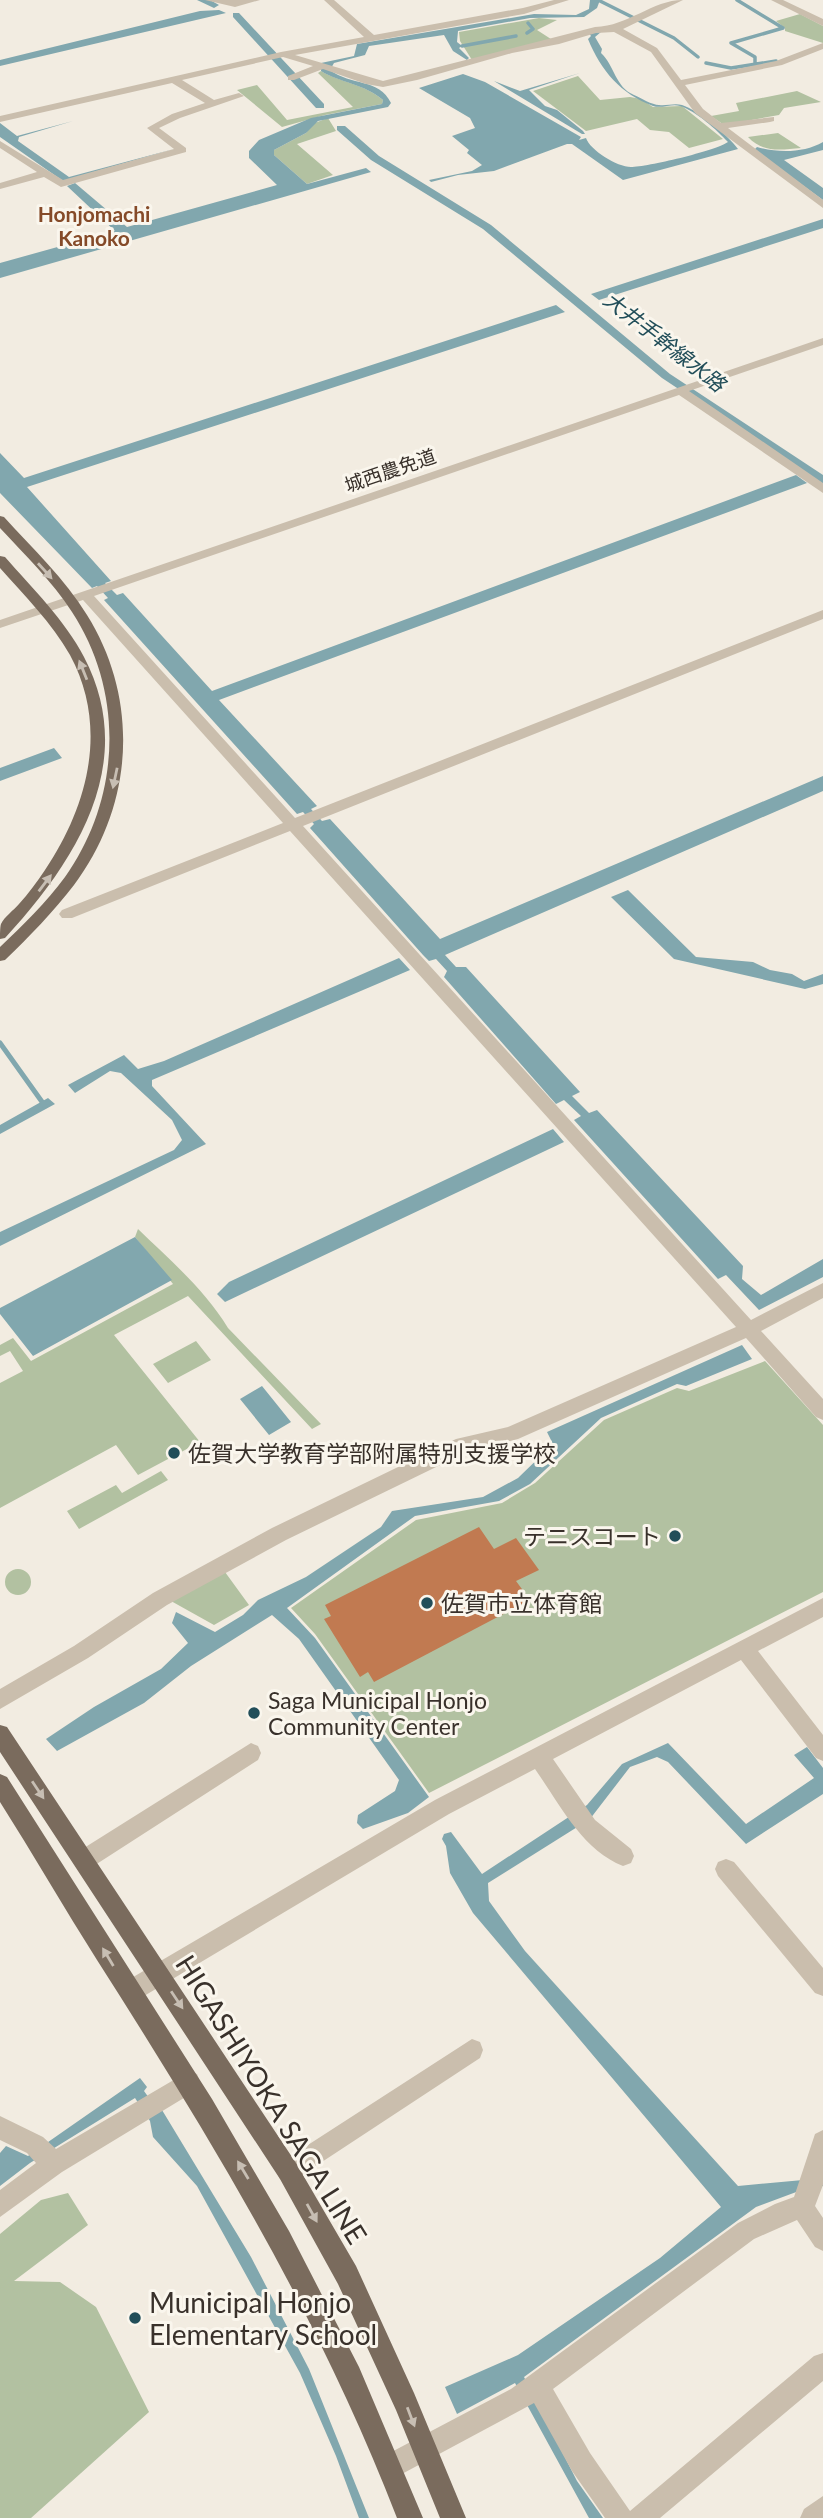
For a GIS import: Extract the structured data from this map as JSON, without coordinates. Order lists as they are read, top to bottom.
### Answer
{
  "streets": {
    "main road": ["HIGASHIYOKA SAGA LINE"],
    "street": ["城西農免道"]
  },
  "districts": ["Honjomachi Kanoko"],
  "water": ["大井手幹線水路"],
  "places": [
    "佐賀大学教育学部附属特別支援学校",
    "テニスコート",
    "佐賀市立体育館",
    "Saga Municipal Honjo Community Center",
    "Municipal Honjo Elementary School"
  ]
}
